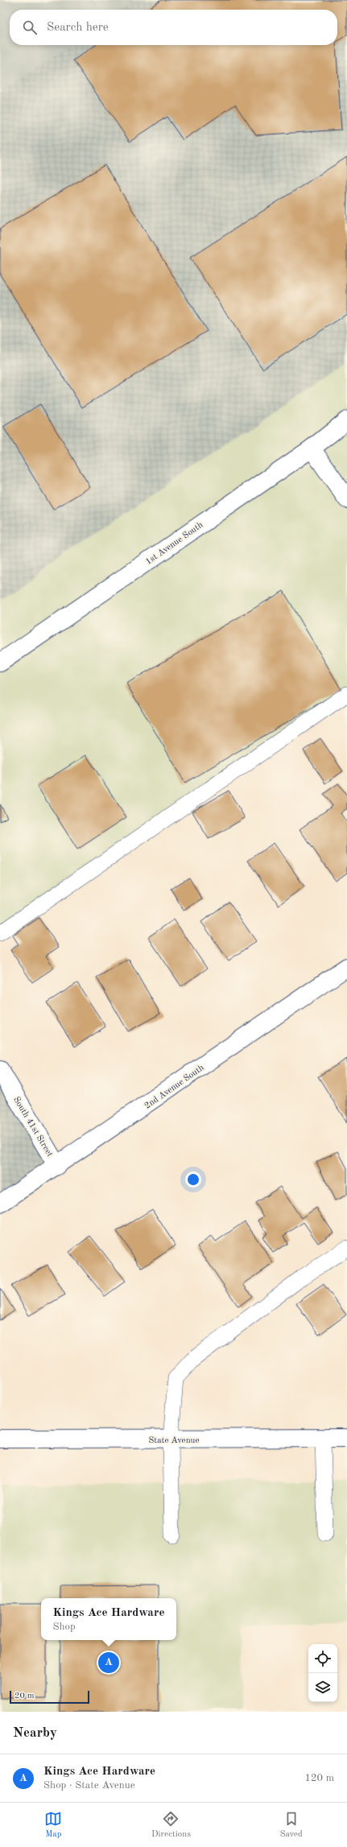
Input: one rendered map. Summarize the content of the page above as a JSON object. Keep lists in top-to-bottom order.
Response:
{
  "streets": {
    "street": [
      "1st Avenue South",
      "2nd Avenue South",
      "South 41st Street",
      "State Avenue"
    ]
  },
  "crossings": [
    ["2nd Avenue South", "South 41st Street"]
  ],
  "scale_bar": "20 m",
  "page": {
    "search": "Search here",
    "popup": ["Kings Ace Hardware", "Shop"],
    "pins": "A",
    "scale": "20 m",
    "heading": "Nearby",
    "list": [
      {
        "mark": "A",
        "name": "Kings Ace Hardware",
        "note": "Shop · State Avenue",
        "value": "120 m"
      }
    ],
    "nav": ["Map", "Directions", "Saved"]
  }
}
